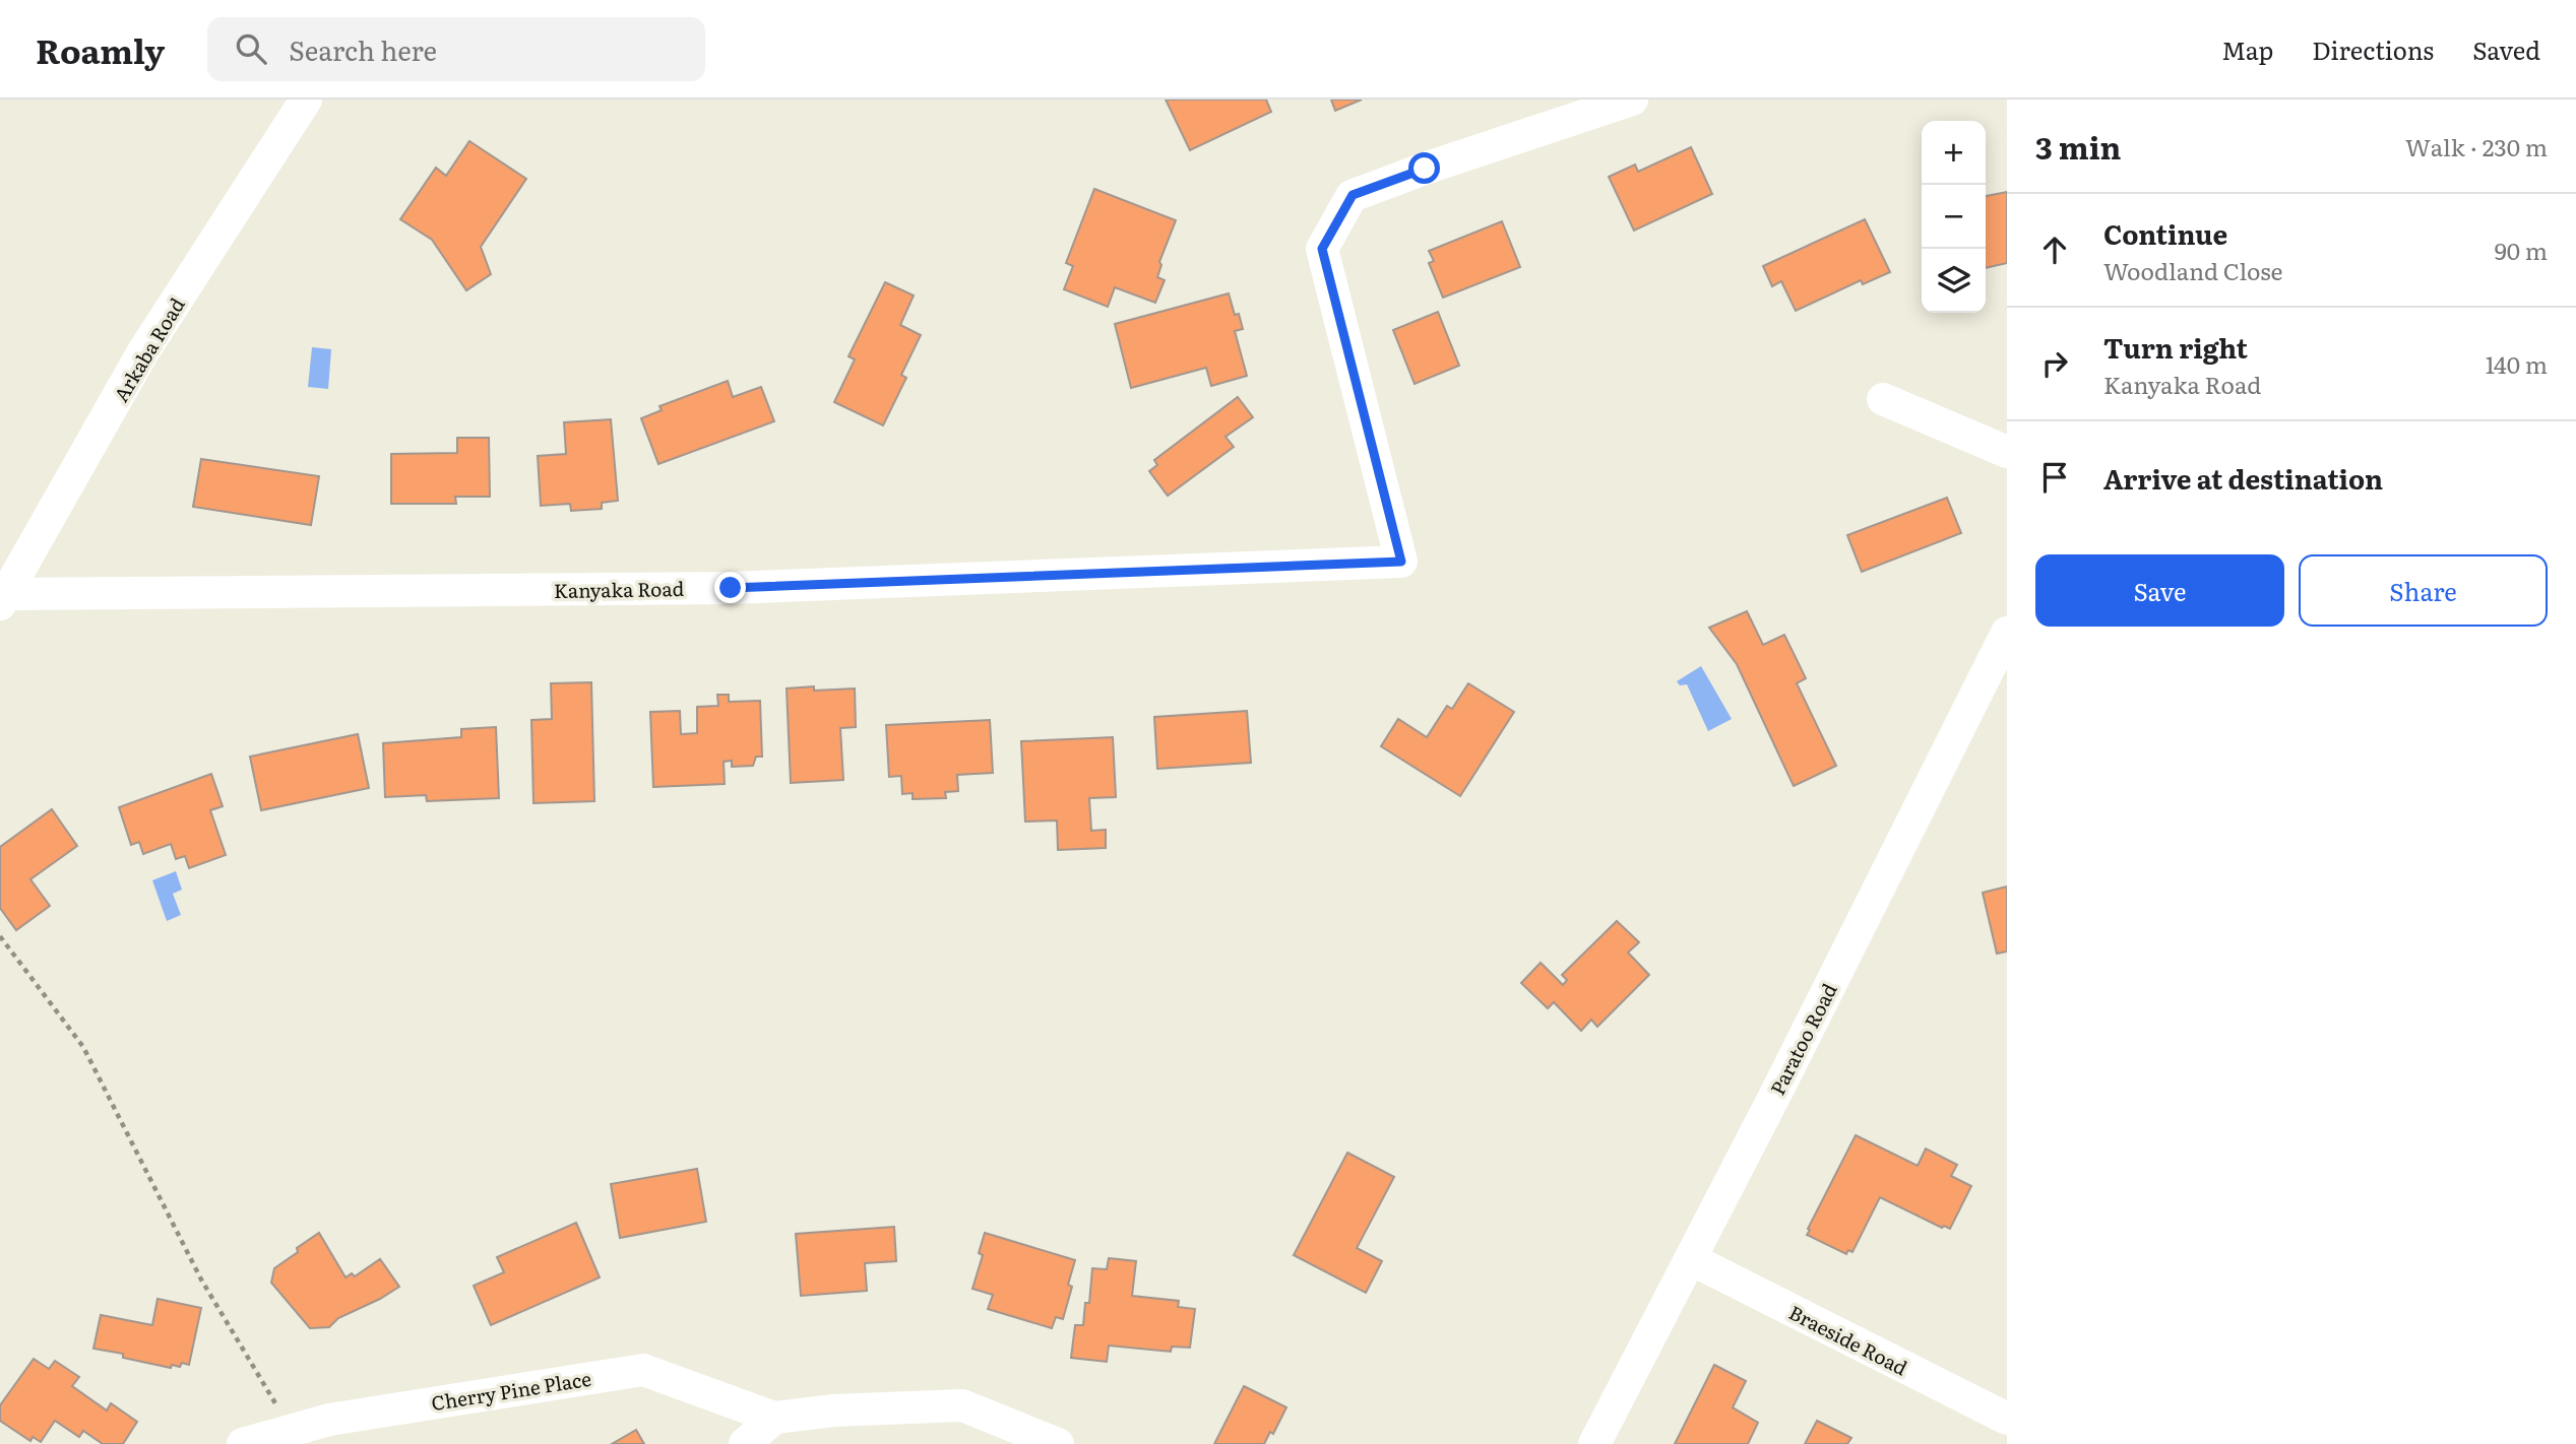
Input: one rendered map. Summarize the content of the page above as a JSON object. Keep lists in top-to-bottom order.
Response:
{
  "streets": {
    "street": [
      "Arkaba Road",
      "Kanyaka Road",
      "Paratoo Road",
      "Braeside Road",
      "Cherry Pine Place"
    ]
  },
  "crossings": [
    ["Arkaba Road", "Kanyaka Road"],
    ["Paratoo Road", "Braeside Road"]
  ],
  "page": {
    "header": "Roamly",
    "search": "Search here",
    "nav": ["Map", "Directions", "Saved"],
    "heading": ["3 min", "Walk · 230 m"],
    "map_buttons": ["+", "−"],
    "list": [
      ["Continue", "Woodland Close", "90 m"],
      ["Turn right", "Kanyaka Road", "140 m"],
      "Arrive at destination"
    ],
    "buttons": ["Save", "Share"]
  }
}
